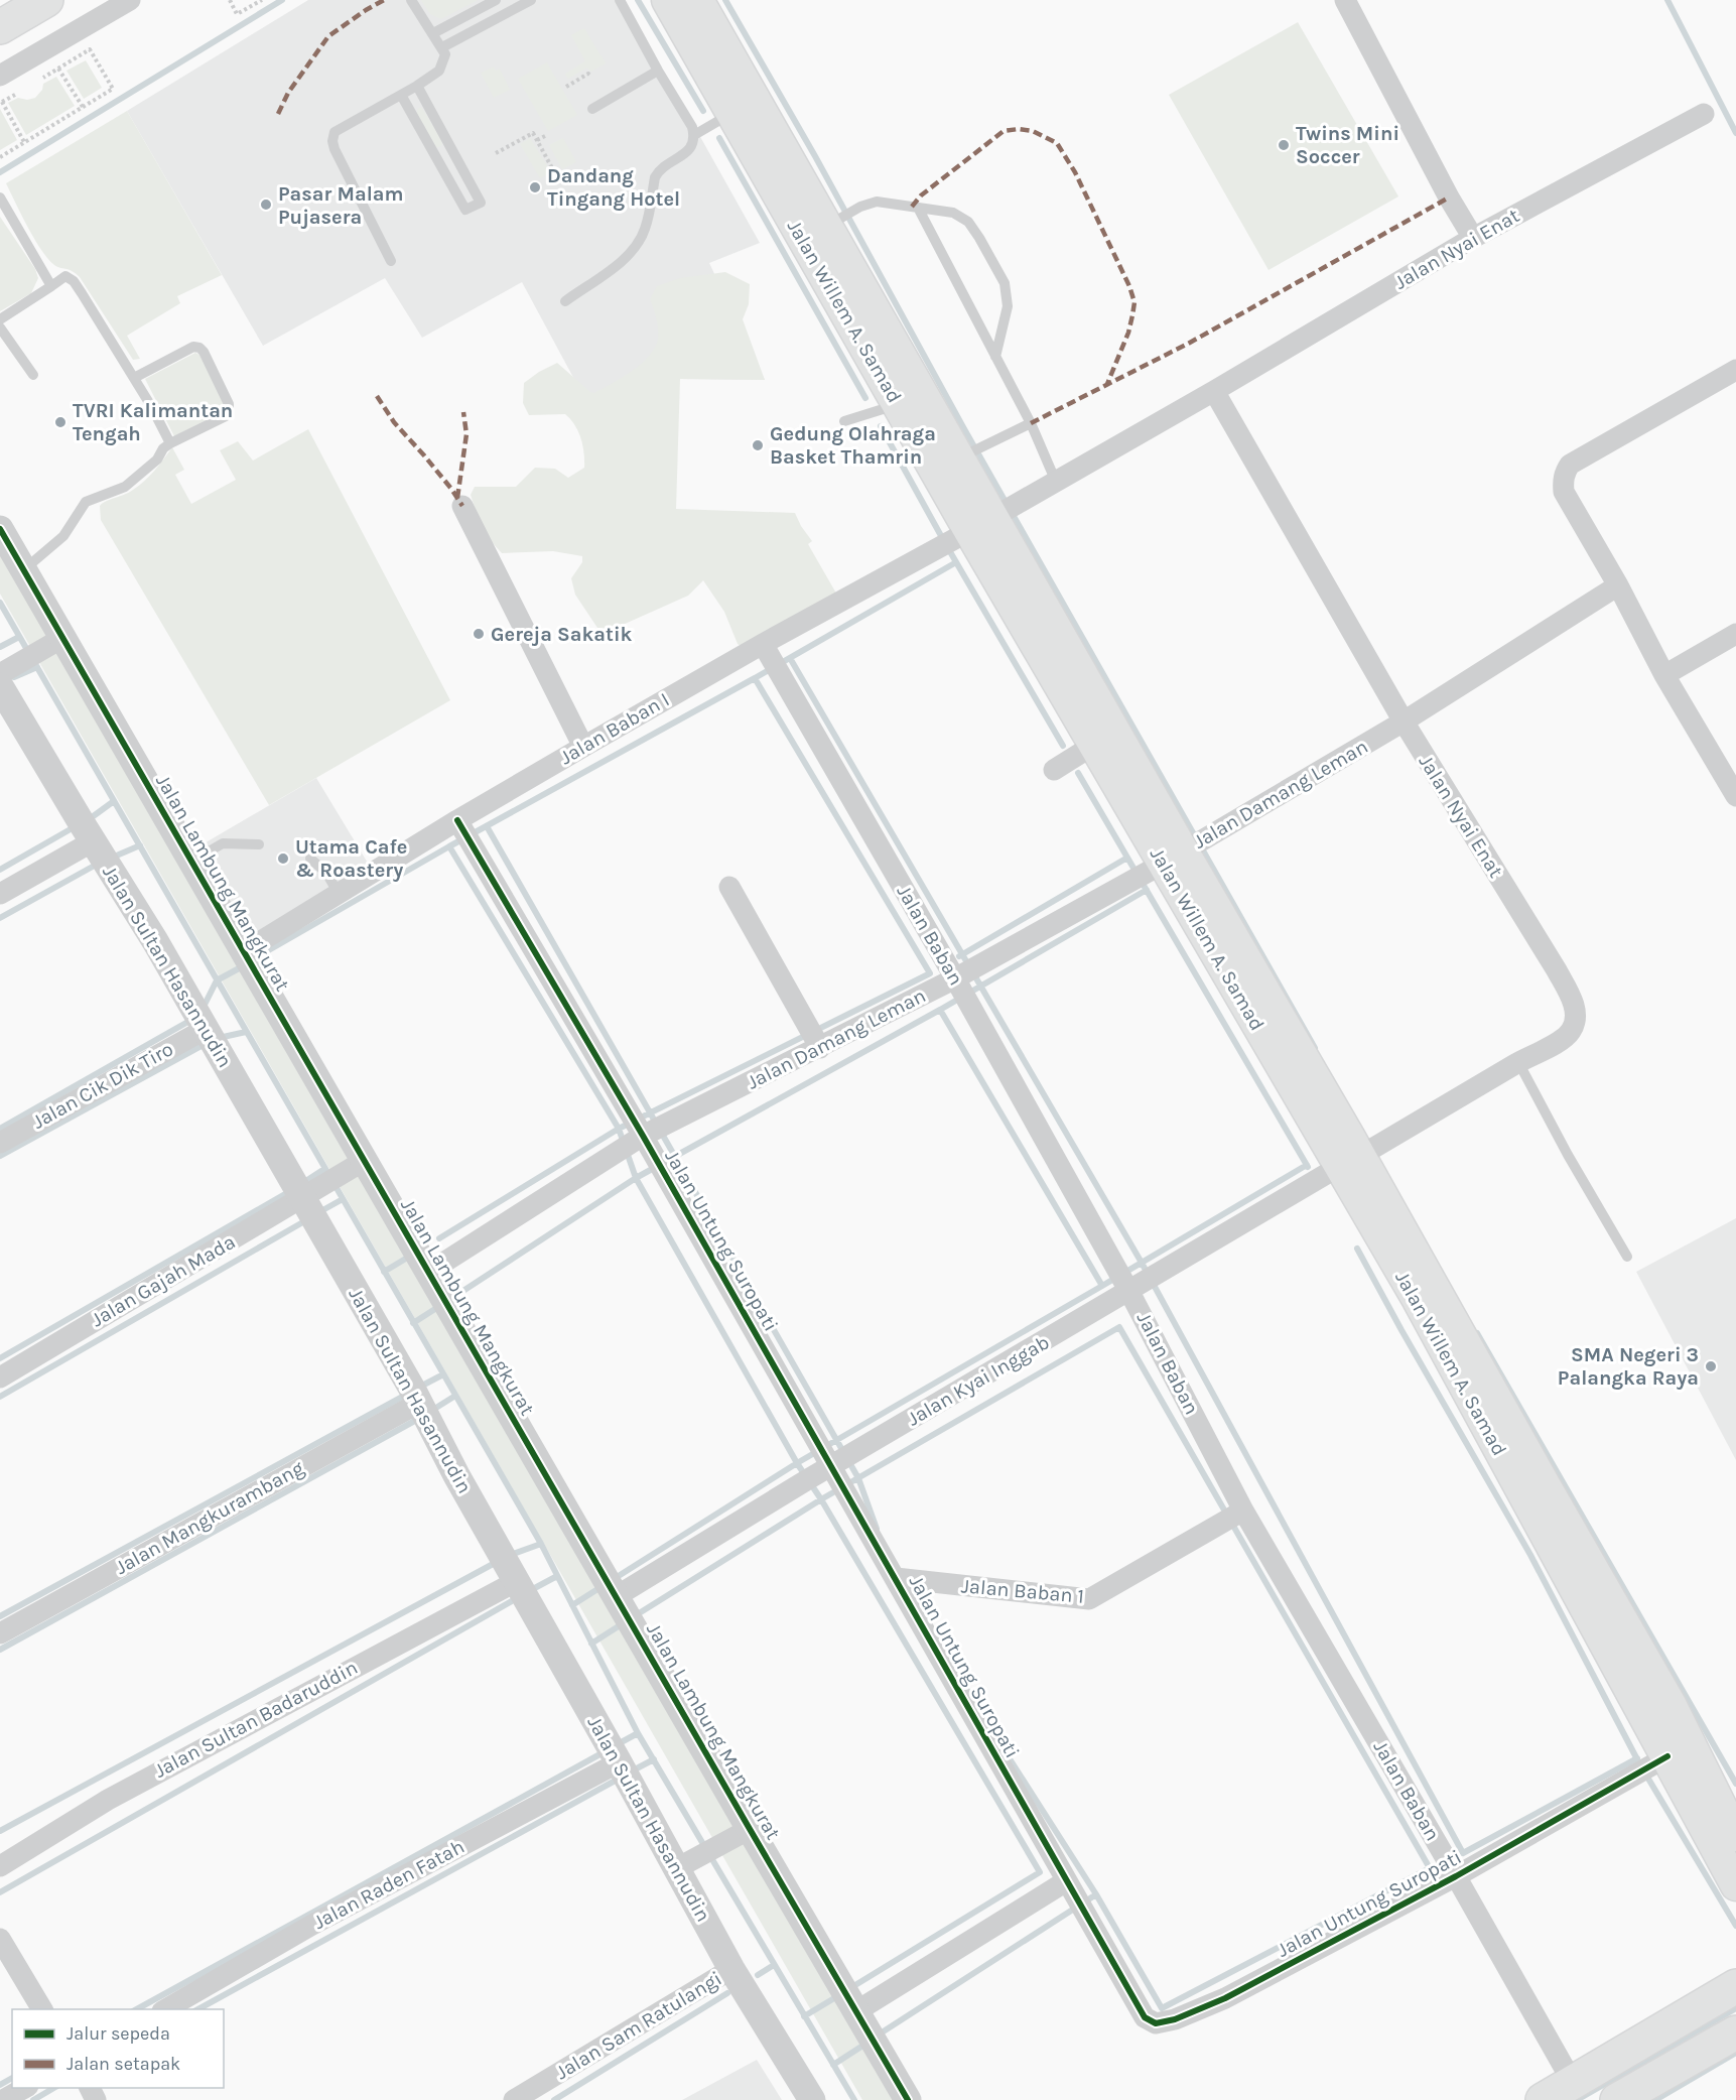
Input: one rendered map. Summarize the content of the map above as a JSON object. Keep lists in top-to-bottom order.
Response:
{
  "streets": {
    "main road": ["Jalan Willem A. Samad"],
    "street": [
      "Jalan Nyai Enat",
      "Jalan Baban I",
      "Jalan Damang Leman",
      "Jalan Lambung Mangkurat",
      "Jalan Baban",
      "Jalan Sultan Hasannudin",
      "Jalan Cik Dik Tiro",
      "Jalan Untung Suropati",
      "Jalan Gajah Mada",
      "Jalan Kyai Inggab",
      "Jalan Mangkurambang",
      "Jalan Baban 1",
      "Jalan Sultan Badaruddin",
      "Jalan Raden Fatah",
      "Jalan Sam Ratulangi"
    ]
  },
  "crossings": [
    ["Jalan Nyai Enat", "Jalan Willem A. Samad"],
    ["Jalan Nyai Enat", "Jalan Baban I"],
    ["Jalan Nyai Enat", "Jalan Damang Leman"],
    ["Jalan Nyai Enat", "Jalan Kyai Inggab"],
    ["Jalan Willem A. Samad", "Jalan Baban I"],
    ["Jalan Willem A. Samad", "Jalan Damang Leman"],
    ["Jalan Willem A. Samad", "Jalan Untung Suropati"],
    ["Jalan Willem A. Samad", "Jalan Kyai Inggab"],
    ["Jalan Baban I", "Jalan Lambung Mangkurat"],
    ["Jalan Baban I", "Jalan Baban"],
    ["Jalan Baban I", "Jalan Untung Suropati"],
    ["Jalan Damang Leman", "Jalan Lambung Mangkurat"],
    ["Jalan Damang Leman", "Jalan Baban"],
    ["Jalan Damang Leman", "Jalan Untung Suropati"],
    ["Jalan Lambung Mangkurat", "Jalan Gajah Mada"],
    ["Jalan Lambung Mangkurat", "Jalan Kyai Inggab"],
    ["Jalan Baban", "Jalan Untung Suropati"],
    ["Jalan Baban", "Jalan Kyai Inggab"],
    ["Jalan Baban", "Jalan Baban 1"],
    ["Jalan Sultan Hasannudin", "Jalan Cik Dik Tiro"],
    ["Jalan Sultan Hasannudin", "Jalan Gajah Mada"],
    ["Jalan Sultan Hasannudin", "Jalan Mangkurambang"],
    ["Jalan Sultan Hasannudin", "Jalan Sultan Badaruddin"],
    ["Jalan Sultan Hasannudin", "Jalan Raden Fatah"],
    ["Jalan Sultan Hasannudin", "Jalan Sam Ratulangi"],
    ["Jalan Untung Suropati", "Jalan Kyai Inggab"],
    ["Jalan Untung Suropati", "Jalan Baban 1"]
  ],
  "places": [
    "Twins Mini Soccer",
    "Dandang Tingang Hotel",
    "Pasar Malam Pujasera",
    "TVRI Kalimantan Tengah",
    "Gedung Olahraga Basket Thamrin",
    "Gereja Sakatik",
    "Utama Cafe & Roastery",
    "SMA Negeri 3 Palangka Raya"
  ],
  "legend": ["Jalur sepeda", "Jalan setapak"]
}
